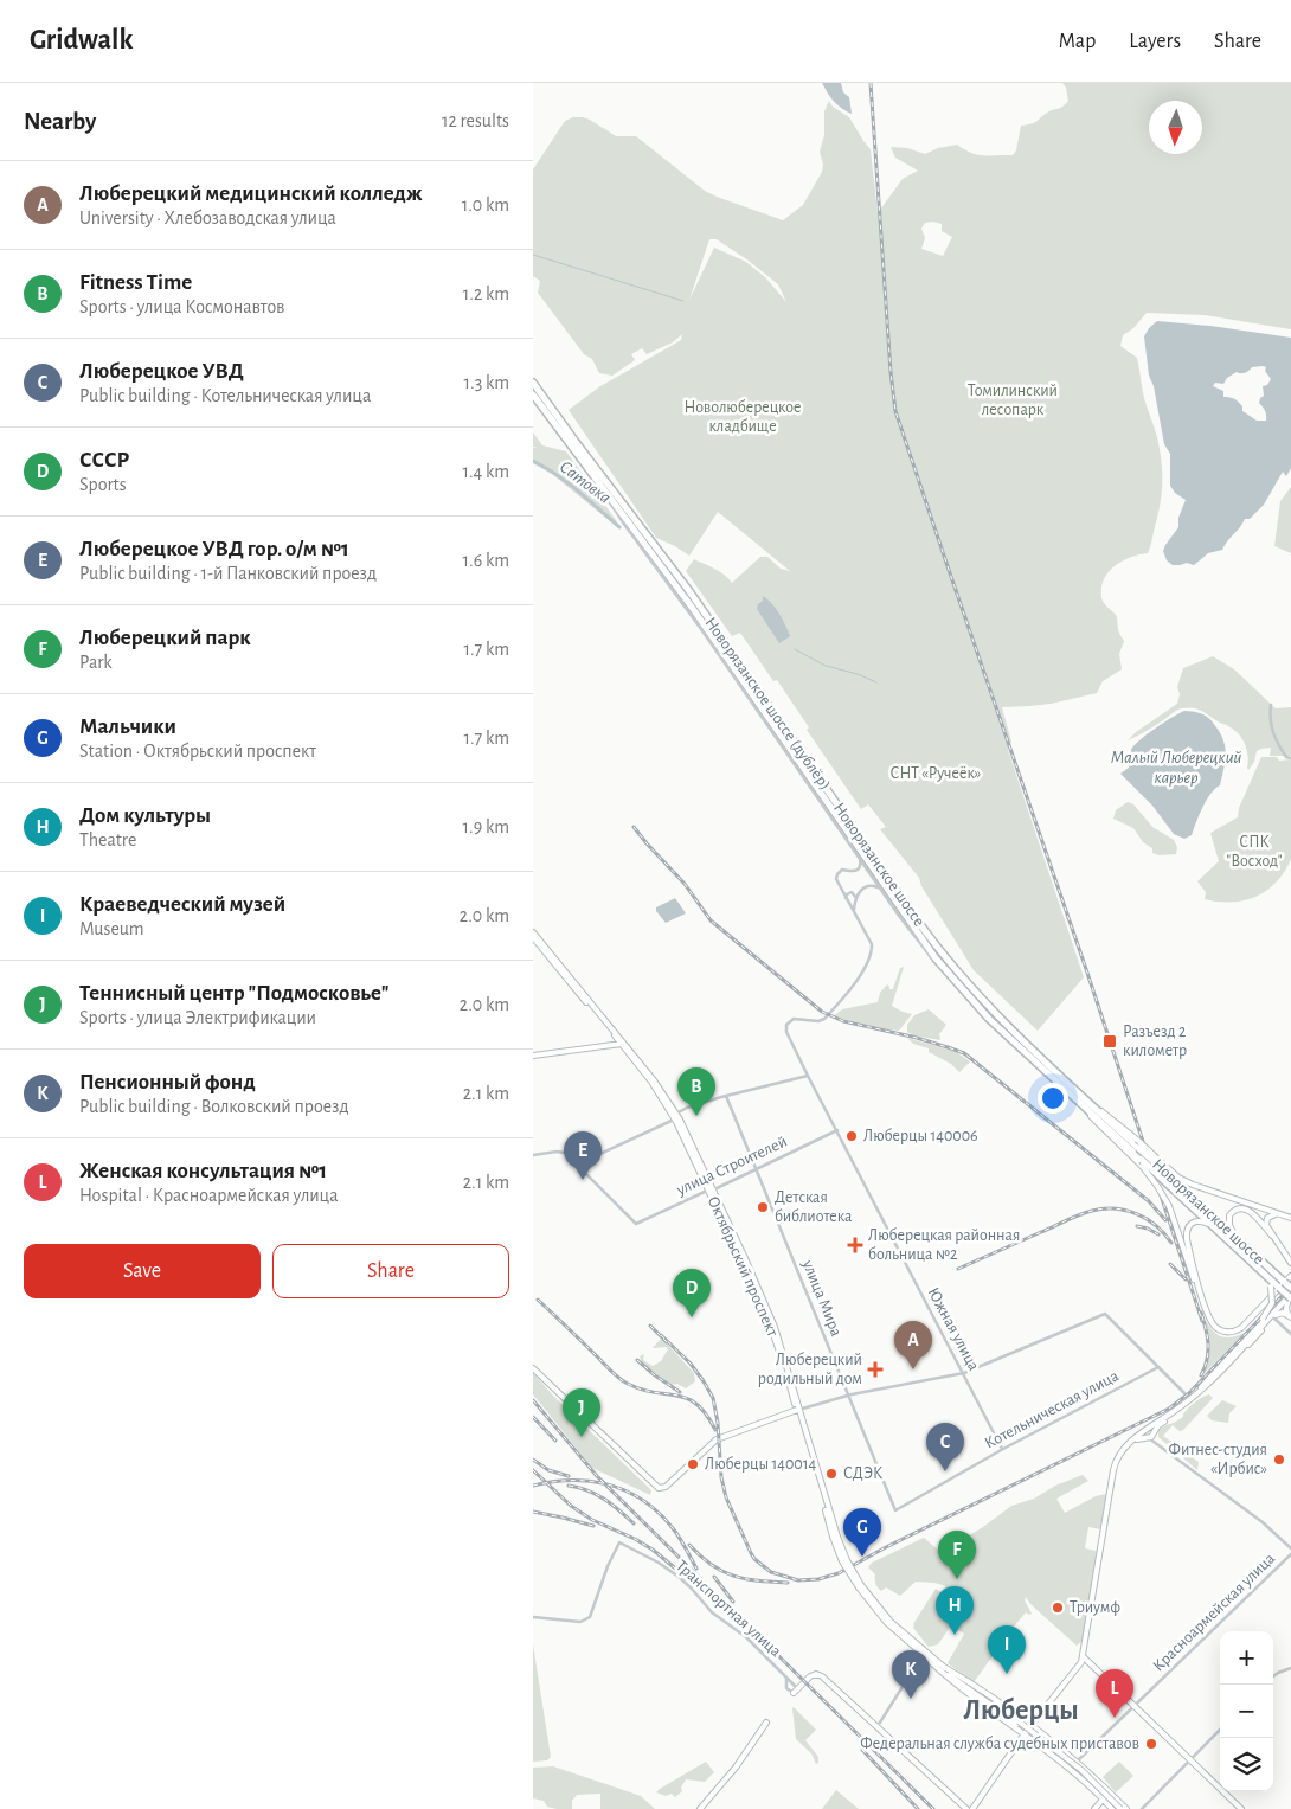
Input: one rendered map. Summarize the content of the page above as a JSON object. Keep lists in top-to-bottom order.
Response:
{
  "streets": {
    "highway": ["Новорязанское шоссе"],
    "main road": ["Октябрьский проспект"],
    "street": [
      "Новорязанское шоссе (дублёр)",
      "улица Строителей",
      "улица Мира",
      "Южная улица",
      "Котельническая улица",
      "Транспортная улица",
      "Красноармейская улица"
    ]
  },
  "crossings": [
    ["Новорязанское шоссе (дублёр)", "Новорязанское шоссе"],
    ["улица Строителей", "Октябрьский проспект"],
    ["улица Строителей", "улица Мира"],
    ["улица Строителей", "Южная улица"],
    ["улица Мира", "Котельническая улица"],
    ["Южная улица", "Котельническая улица"]
  ],
  "districts": ["Люберцы"],
  "water": ["Сатовка", "Малый Люберецкий карьер"],
  "parks": [
    "Томилинский лесопарк",
    "Новолюберецкое кладбище",
    "СНТ «Ручеёк»",
    "СПК \"Восход\""
  ],
  "places": {
    "transit": ["Разъезд 2 километр"],
    "other": [
      "Люберцы 140006",
      "Детская библиотека",
      "Фитнес-студия «Ирбис»",
      "Люберцы 140014",
      "СДЭК",
      "Триумф",
      "Федеральная служба судебных приставов"
    ],
    "health": ["Люберецкая районная больница №2", "Люберецкий родильный дом"]
  },
  "north": "bottom",
  "page": {
    "header": "Gridwalk",
    "nav": ["Map", "Layers", "Share"],
    "heading": ["Nearby", "12 results"],
    "list": [
      {
        "mark": "A",
        "name": "Люберецкий медицинский колледж",
        "note": "University · Хлебозаводская улица",
        "value": "1.0 km"
      },
      {
        "mark": "B",
        "name": "Fitness Time",
        "note": "Sports · улица Космонавтов",
        "value": "1.2 km"
      },
      {
        "mark": "C",
        "name": "Люберецкое УВД",
        "note": "Public building · Котельническая улица",
        "value": "1.3 km"
      },
      {
        "mark": "D",
        "name": "СССР",
        "note": "Sports",
        "value": "1.4 km"
      },
      {
        "mark": "E",
        "name": "Люберецкое УВД гор. о/м №1",
        "note": "Public building · 1-й Панковский проезд",
        "value": "1.6 km"
      },
      {
        "mark": "F",
        "name": "Люберецкий парк",
        "note": "Park",
        "value": "1.7 km"
      },
      {
        "mark": "G",
        "name": "Мальчики",
        "note": "Station · Октябрьский проспект",
        "value": "1.7 km"
      },
      {
        "mark": "H",
        "name": "Дом культуры",
        "note": "Theatre",
        "value": "1.9 km"
      },
      {
        "mark": "I",
        "name": "Краеведческий музей",
        "note": "Museum",
        "value": "2.0 km"
      },
      {
        "mark": "J",
        "name": "Теннисный центр \"Подмосковье\"",
        "note": "Sports · улица Электрификации",
        "value": "2.0 km"
      },
      {
        "mark": "K",
        "name": "Пенсионный фонд",
        "note": "Public building · Волковский проезд",
        "value": "2.1 km"
      },
      {
        "mark": "L",
        "name": "Женская консультация №1",
        "note": "Hospital · Красноармейская улица",
        "value": "2.1 km"
      }
    ],
    "pins": [
      "B",
      "E",
      "D",
      "A",
      "J",
      "C",
      "G",
      "F",
      "H",
      "I",
      "K",
      "L"
    ],
    "buttons": ["Save", "Share"],
    "map_buttons": ["+", "−"]
  }
}
